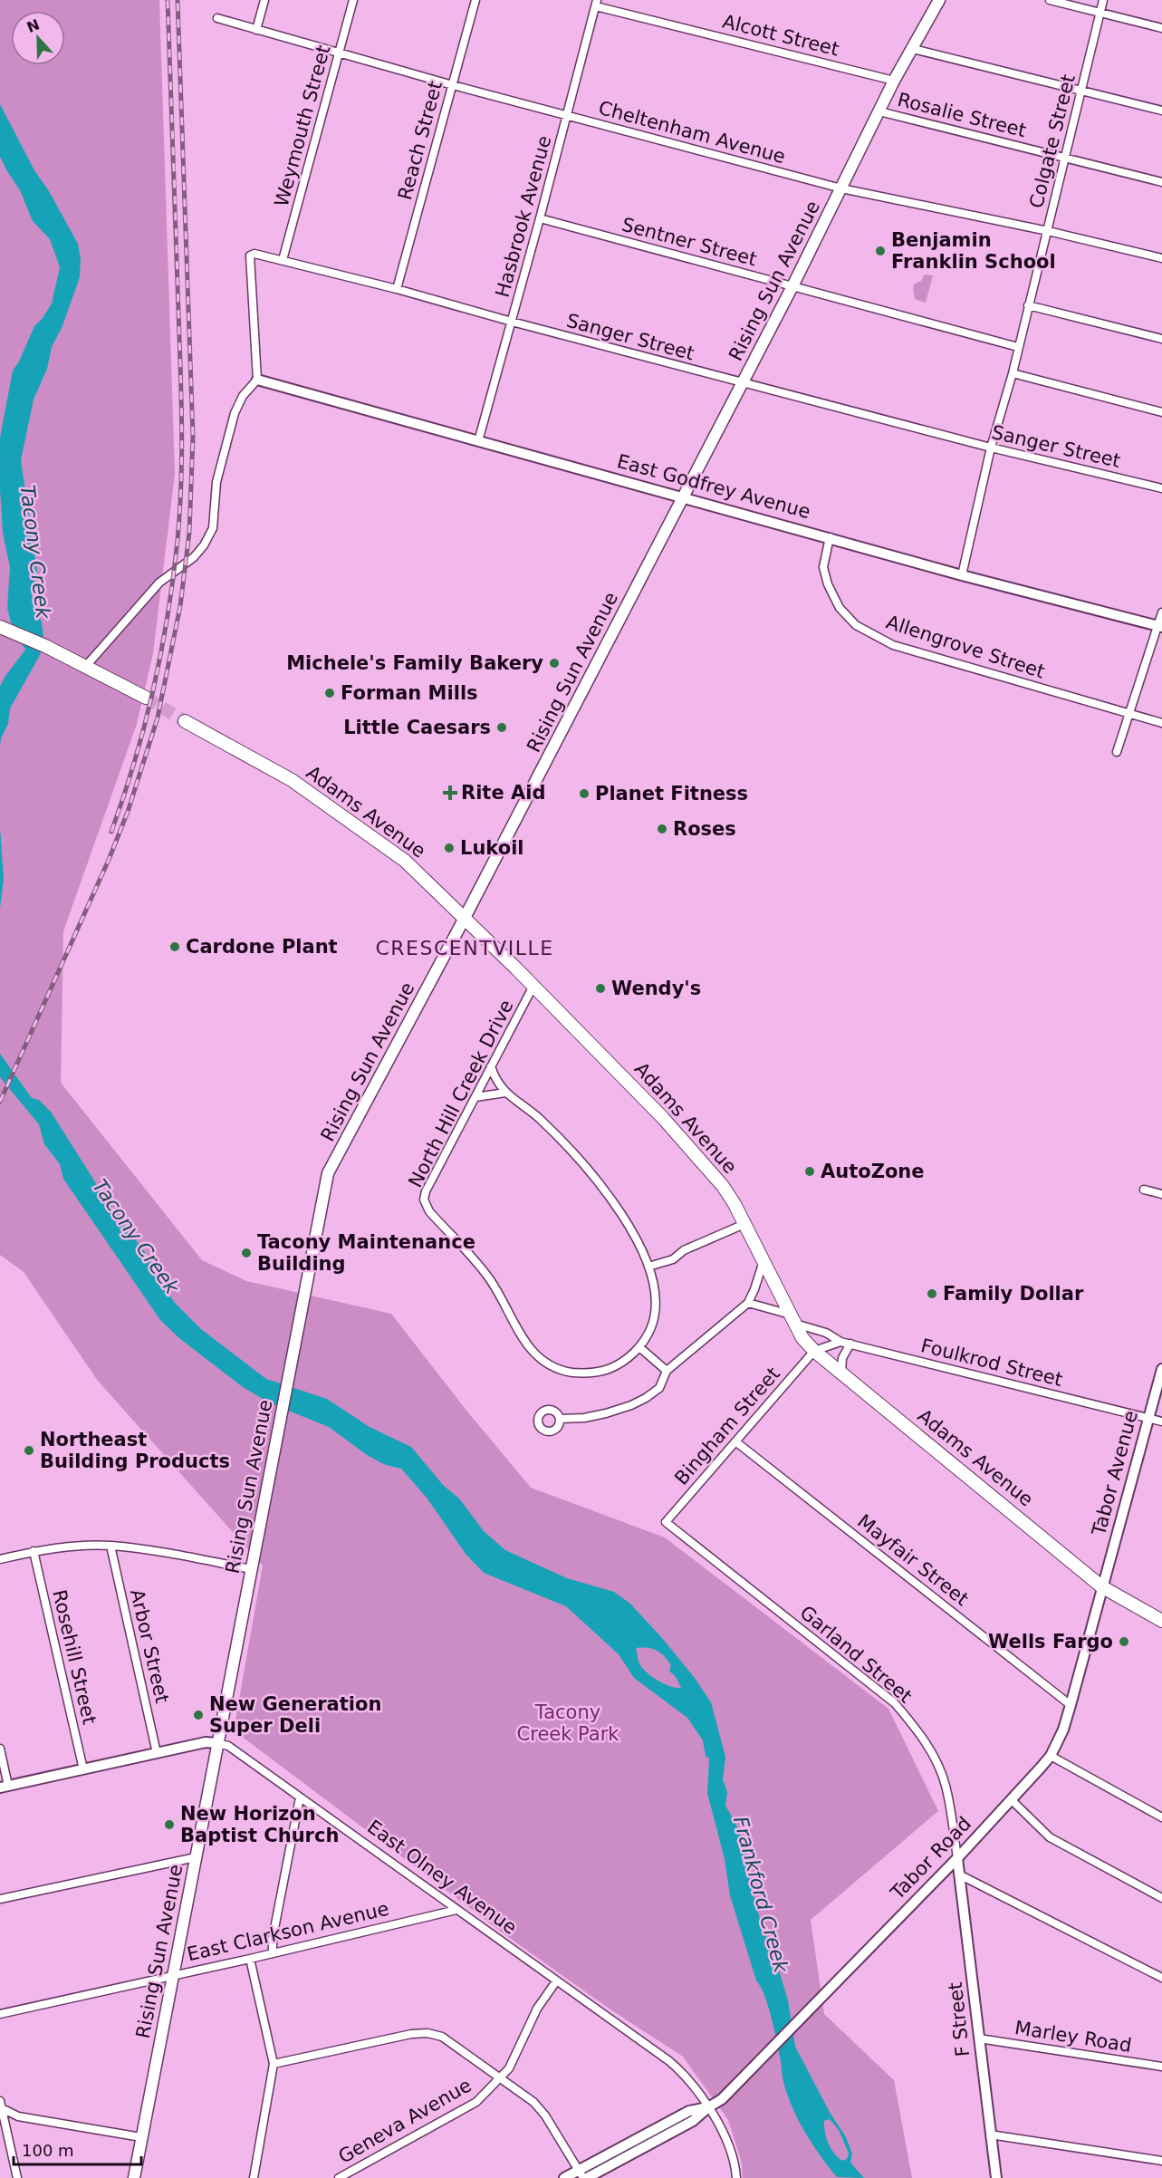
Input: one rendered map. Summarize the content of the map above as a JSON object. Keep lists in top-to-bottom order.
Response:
{
  "streets": {
    "highway": ["Adams Avenue"],
    "main road": ["Rising Sun Avenue"],
    "street": [
      "Alcott Street",
      "Rosalie Street",
      "Weymouth Street",
      "Cheltenham Avenue",
      "Reach Street",
      "Colgate Street",
      "Hasbrook Avenue",
      "Sentner Street",
      "Sanger Street",
      "East Godfrey Avenue",
      "Allengrove Street",
      "North Hill Creek Drive",
      "Foulkrod Street",
      "Bingham Street",
      "Tabor Avenue",
      "Mayfair Street",
      "Arbor Street",
      "Garland Street",
      "Rosehill Street",
      "Tabor Road",
      "East Olney Avenue",
      "East Clarkson Avenue",
      "F Street",
      "Marley Road",
      "Geneva Avenue"
    ]
  },
  "crossings": [
    ["Alcott Street", "Hasbrook Avenue"],
    ["Alcott Street", "Rising Sun Avenue"],
    ["Rosalie Street", "Colgate Street"],
    ["Rosalie Street", "Rising Sun Avenue"],
    ["Weymouth Street", "Cheltenham Avenue"],
    ["Weymouth Street", "Sanger Street"],
    ["Cheltenham Avenue", "Reach Street"],
    ["Cheltenham Avenue", "Colgate Street"],
    ["Cheltenham Avenue", "Hasbrook Avenue"],
    ["Cheltenham Avenue", "Rising Sun Avenue"],
    ["Reach Street", "Sanger Street"],
    ["Colgate Street", "Sentner Street"],
    ["Colgate Street", "Sanger Street"],
    ["Colgate Street", "East Godfrey Avenue"],
    ["Hasbrook Avenue", "Sentner Street"],
    ["Hasbrook Avenue", "Sanger Street"],
    ["Hasbrook Avenue", "East Godfrey Avenue"],
    ["Sentner Street", "Rising Sun Avenue"],
    ["Rising Sun Avenue", "Sanger Street"],
    ["Rising Sun Avenue", "East Godfrey Avenue"],
    ["Rising Sun Avenue", "Adams Avenue"],
    ["Rising Sun Avenue", "East Olney Avenue"],
    ["Rising Sun Avenue", "East Clarkson Avenue"],
    ["Sanger Street", "East Godfrey Avenue"],
    ["East Godfrey Avenue", "Allengrove Street"],
    ["Adams Avenue", "North Hill Creek Drive"],
    ["Adams Avenue", "Foulkrod Street"],
    ["Adams Avenue", "Bingham Street"],
    ["Adams Avenue", "Tabor Avenue"],
    ["Adams Avenue", "Tabor Road"],
    ["Foulkrod Street", "Bingham Street"],
    ["Foulkrod Street", "Tabor Avenue"],
    ["Bingham Street", "Mayfair Street"],
    ["Bingham Street", "Garland Street"],
    ["Tabor Avenue", "Tabor Road"],
    ["Mayfair Street", "Tabor Road"],
    ["Garland Street", "Tabor Road"],
    ["Garland Street", "F Street"],
    ["Tabor Road", "East Olney Avenue"],
    ["Tabor Road", "F Street"],
    ["East Olney Avenue", "East Clarkson Avenue"],
    ["East Olney Avenue", "Geneva Avenue"],
    ["F Street", "Marley Road"]
  ],
  "districts": ["CRESCENTVILLE"],
  "water": ["Tacony Creek", "Frankford Creek"],
  "parks": ["Tacony Creek Park"],
  "places": {
    "other": [
      "Benjamin Franklin School",
      "Michele's Family Bakery",
      "Forman Mills",
      "Little Caesars",
      "Planet Fitness",
      "Roses",
      "Lukoil",
      "Cardone Plant",
      "Wendy's",
      "AutoZone",
      "Tacony Maintenance Building",
      "Family Dollar",
      "Northeast Building Products",
      "Wells Fargo",
      "New Generation Super Deli",
      "New Horizon Baptist Church"
    ],
    "health": ["Rite Aid"]
  },
  "scale_bar": "100 m",
  "north": "top"
}
